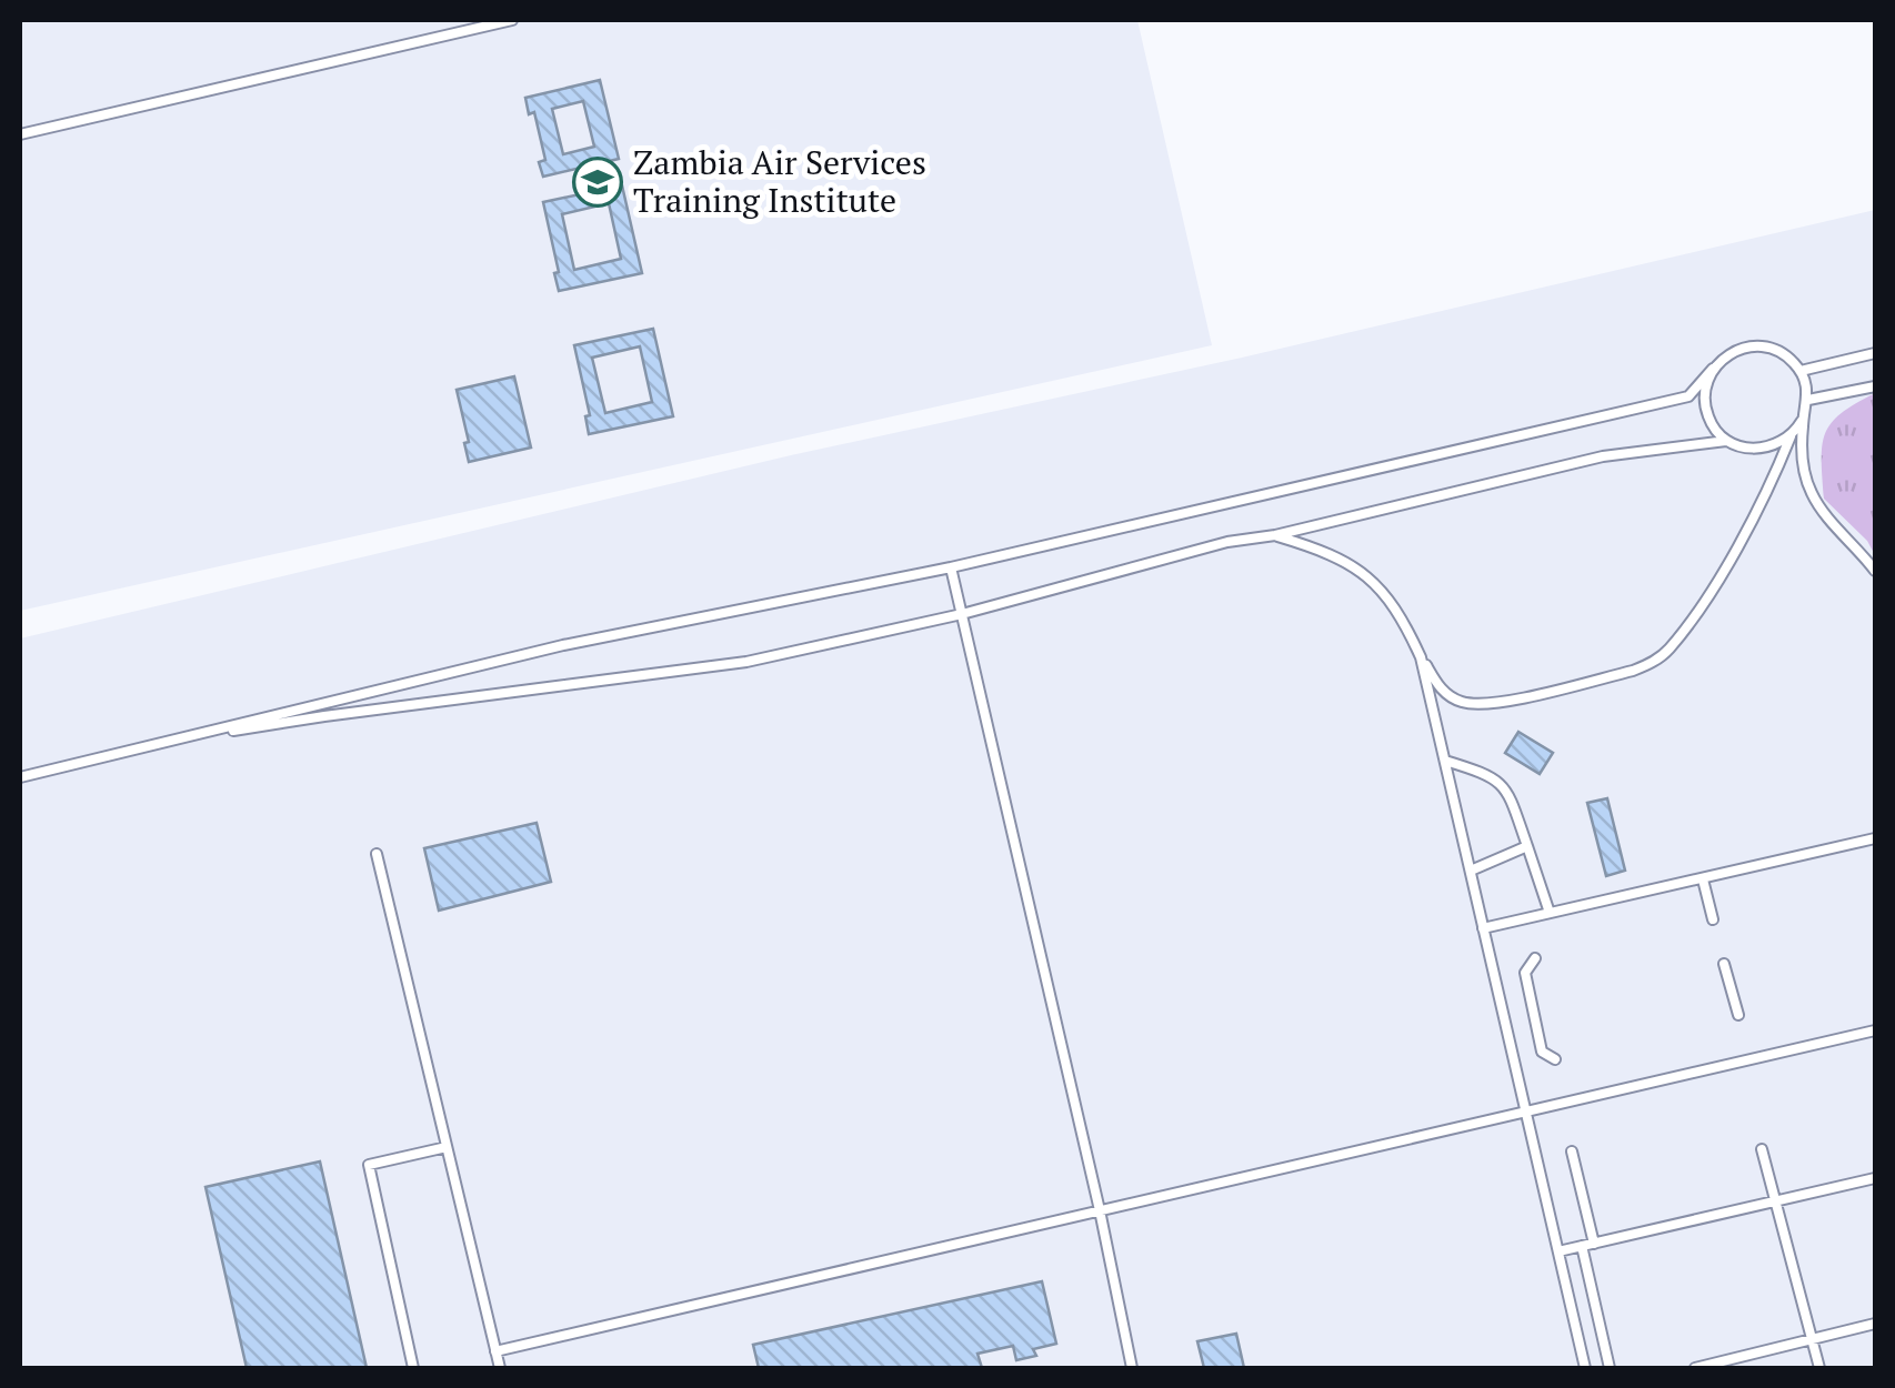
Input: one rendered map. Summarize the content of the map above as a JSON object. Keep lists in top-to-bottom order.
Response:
{
  "places": {
    "school or university": ["Zambia Air Services Training Institute"]
  }
}
